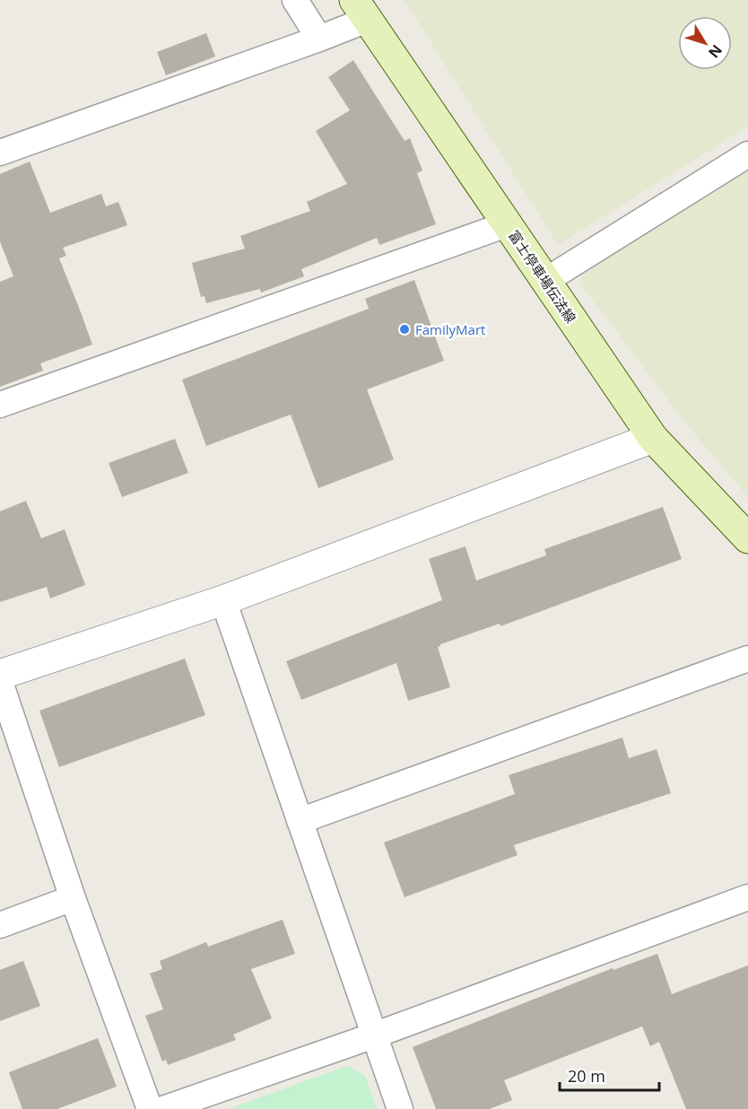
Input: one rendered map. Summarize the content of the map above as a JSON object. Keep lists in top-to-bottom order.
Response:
{
  "streets": {
    "main road": ["富士停車場伝法線"]
  },
  "places": ["FamilyMart"],
  "scale_bar": "20 m",
  "north": "bottom right"
}
